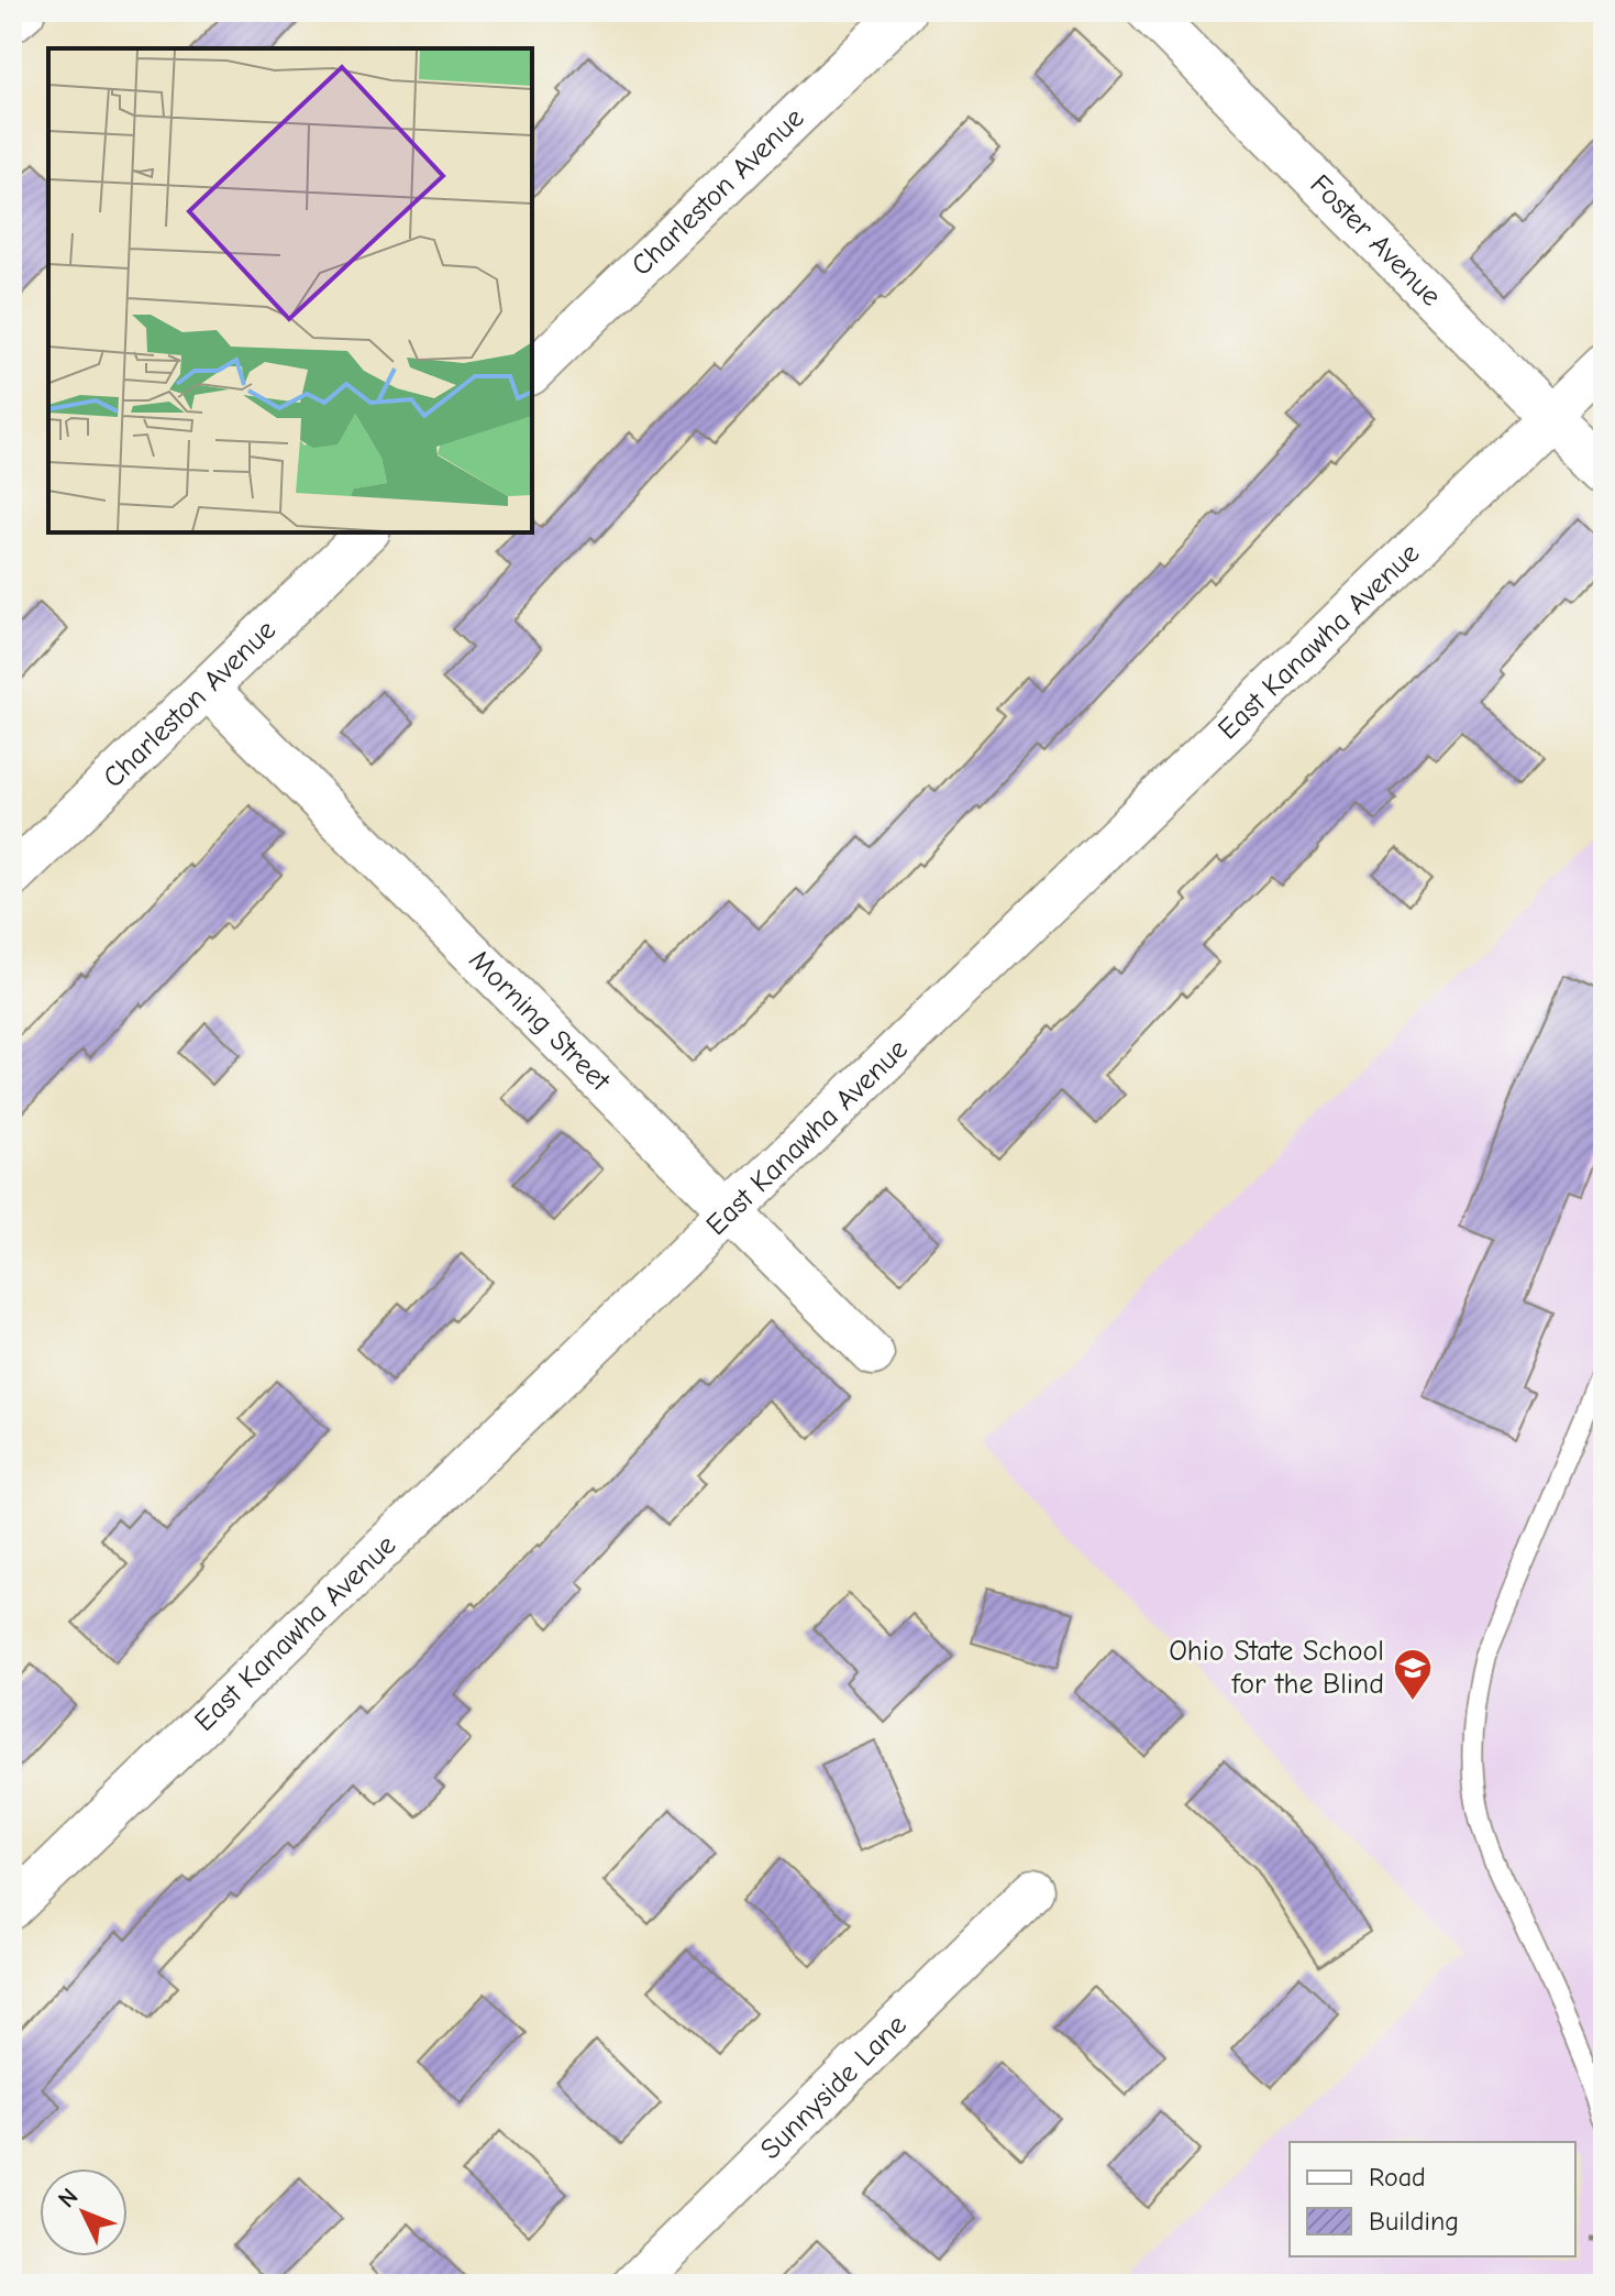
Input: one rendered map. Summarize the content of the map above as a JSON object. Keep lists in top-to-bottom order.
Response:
{
  "streets": {
    "street": [
      "Charleston Avenue",
      "Foster Avenue",
      "East Kanawha Avenue",
      "Morning Street",
      "Sunnyside Lane"
    ]
  },
  "crossings": [
    ["Charleston Avenue", "Morning Street"],
    ["Foster Avenue", "East Kanawha Avenue"],
    ["East Kanawha Avenue", "Morning Street"]
  ],
  "places": {
    "school or university": ["Ohio State School for the Blind"]
  },
  "legend": ["Road", "Building"],
  "north": "top left"
}
